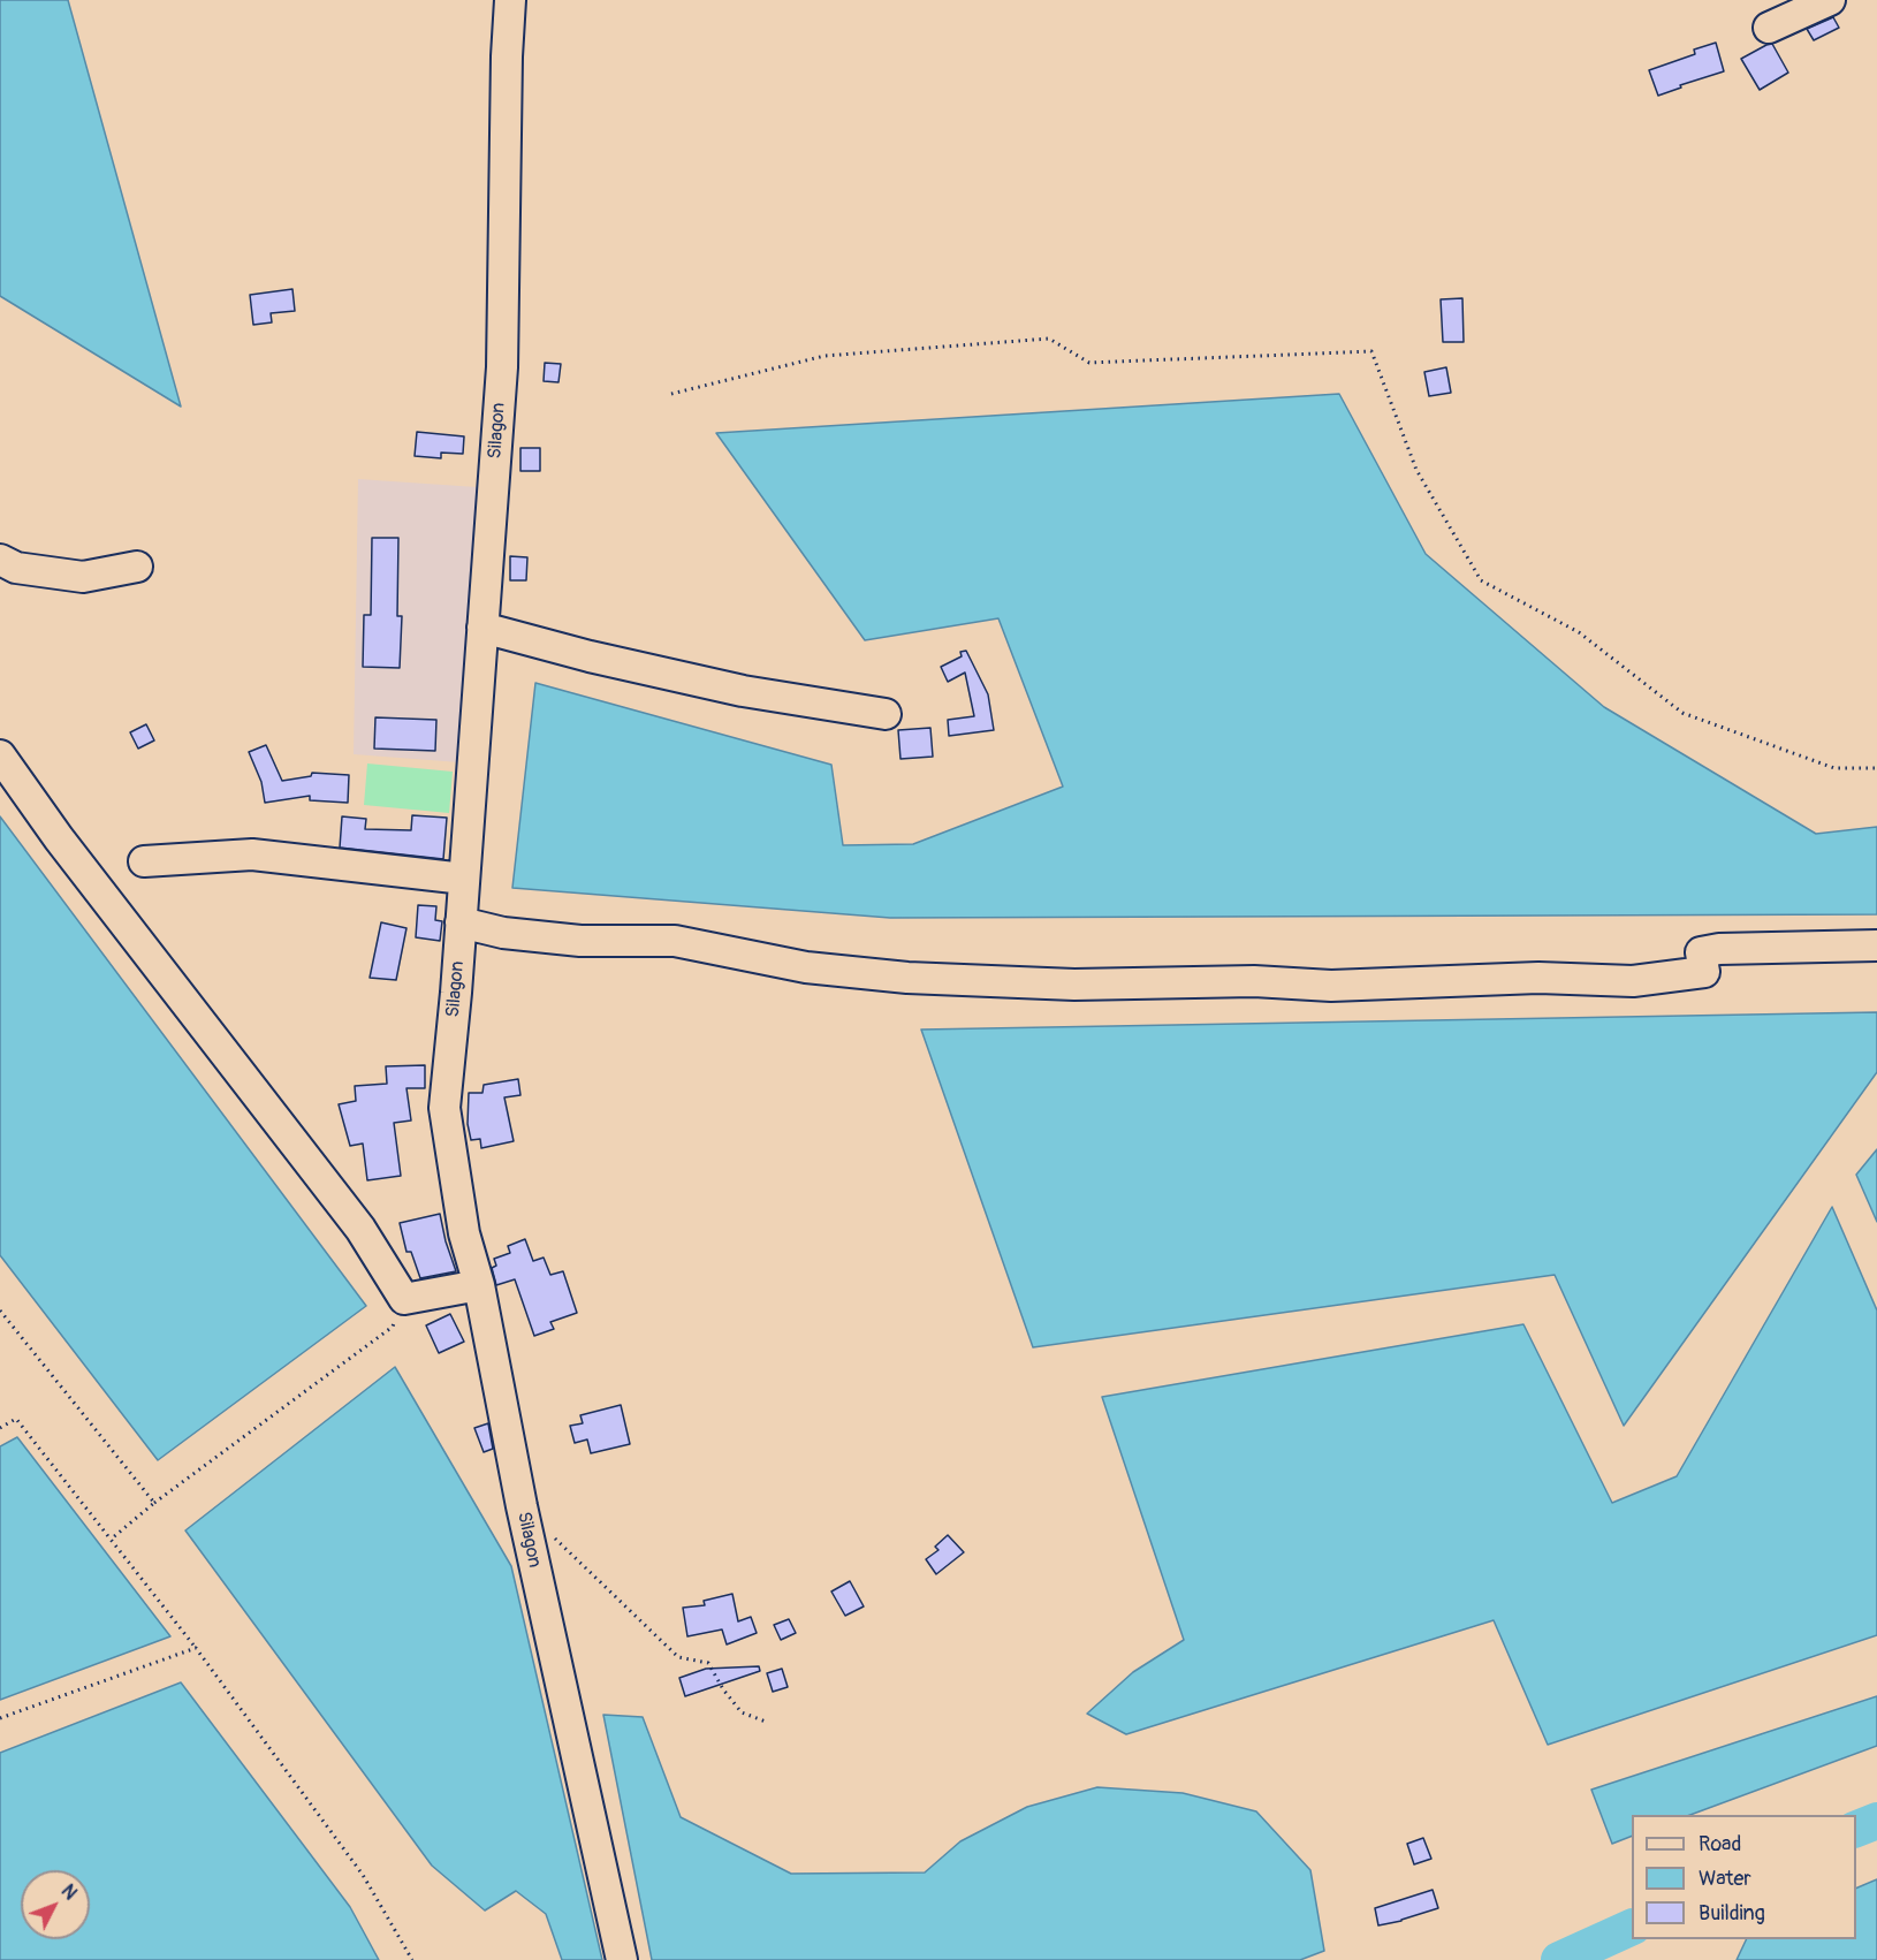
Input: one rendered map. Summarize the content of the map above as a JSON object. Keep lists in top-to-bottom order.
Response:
{
  "streets": {
    "street": ["Silagon"]
  },
  "legend": ["Road", "Water", "Building"],
  "north": "top right"
}
